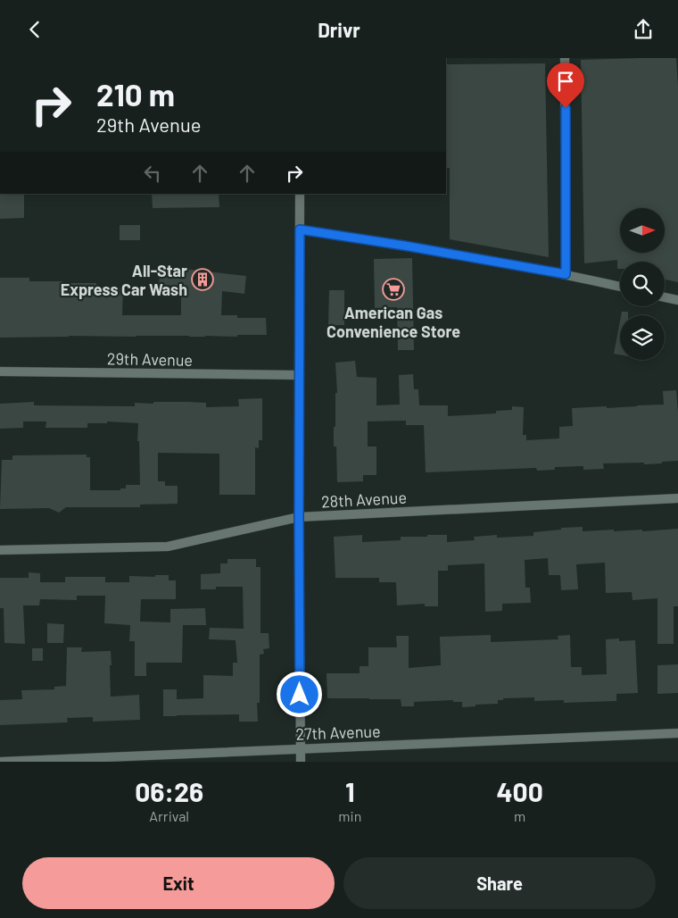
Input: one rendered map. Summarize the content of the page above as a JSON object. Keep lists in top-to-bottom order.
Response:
{
  "streets": {
    "street": ["29th Avenue", "28th Avenue", "27th Avenue"]
  },
  "places": {
    "building": ["All-Star Express Car Wash"],
    "supermarket": ["American Gas Convenience Store"]
  },
  "north": "right",
  "page": {
    "header": "Drivr",
    "turn": ["210 m", "29th Avenue"],
    "eta": [
      "06:26",
      "Arrival",
      "1",
      "min",
      "400",
      "m"
    ],
    "buttons": ["Exit", "Share"]
  }
}
